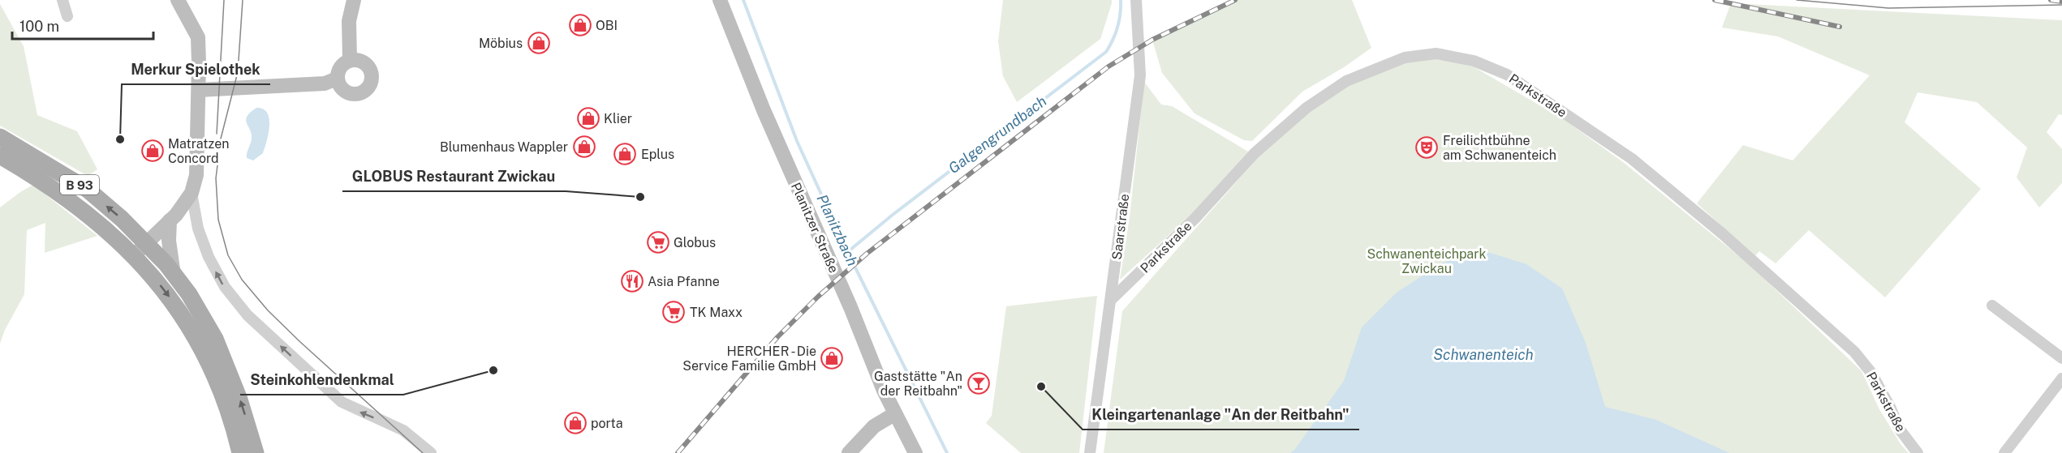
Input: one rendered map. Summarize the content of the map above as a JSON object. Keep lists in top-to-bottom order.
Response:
{
  "streets": {
    "main road": ["B 93", "Planitzer Straße"],
    "street": ["Parkstraße", "Saarstraße"]
  },
  "crossings": [
    ["Parkstraße", "Saarstraße"]
  ],
  "water": ["Galgengrundbach", "Planitzbach", "Schwanenteich"],
  "parks": ["Schwanenteichpark Zwickau"],
  "places": {
    "shop": [
      "OBI",
      "Möbius",
      "Klier",
      "Blumenhaus Wappler",
      "Matratzen Concord",
      "Eplus",
      "HERCHER - Die Service Familie GmbH",
      "porta"
    ],
    "other": [
      "Merkur Spielothek",
      "GLOBUS Restaurant Zwickau",
      "Steinkohlendenkmal",
      "Kleingartenanlage \"An der Reitbahn\""
    ],
    "theatre": ["Freilichtbühne am Schwanenteich"],
    "supermarket": ["Globus", "TK Maxx"],
    "restaurant": ["Asia Pfanne"],
    "bar": ["Gaststätte \"An der Reitbahn\""]
  },
  "scale_bar": "100 m"
}
